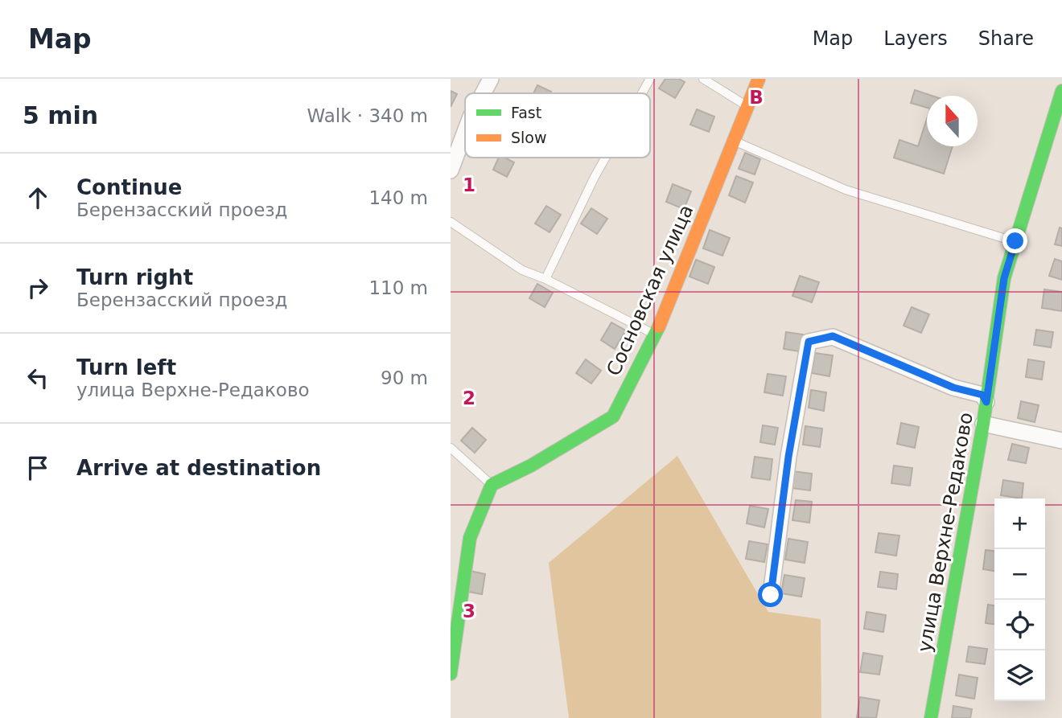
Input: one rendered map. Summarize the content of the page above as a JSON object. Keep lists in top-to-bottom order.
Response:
{
  "streets": {
    "street": ["Сосновская улица", "улица Верхне-Редаково"]
  },
  "legend": ["Fast", "Slow"],
  "north": "top",
  "page": {
    "header": "Map",
    "nav": ["Map", "Layers", "Share"],
    "heading": ["5 min", "Walk · 340 m"],
    "list": [
      ["Continue", "Берензасский проезд", "140 m"],
      ["Turn right", "Берензасский проезд", "110 m"],
      ["Turn left", "улица Верхне-Редаково", "90 m"],
      "Arrive at destination"
    ],
    "map_buttons": ["+", "−"]
  },
  "grid": {
    "columns": ["B"],
    "rows": ["1", "2", "3"]
  }
}
